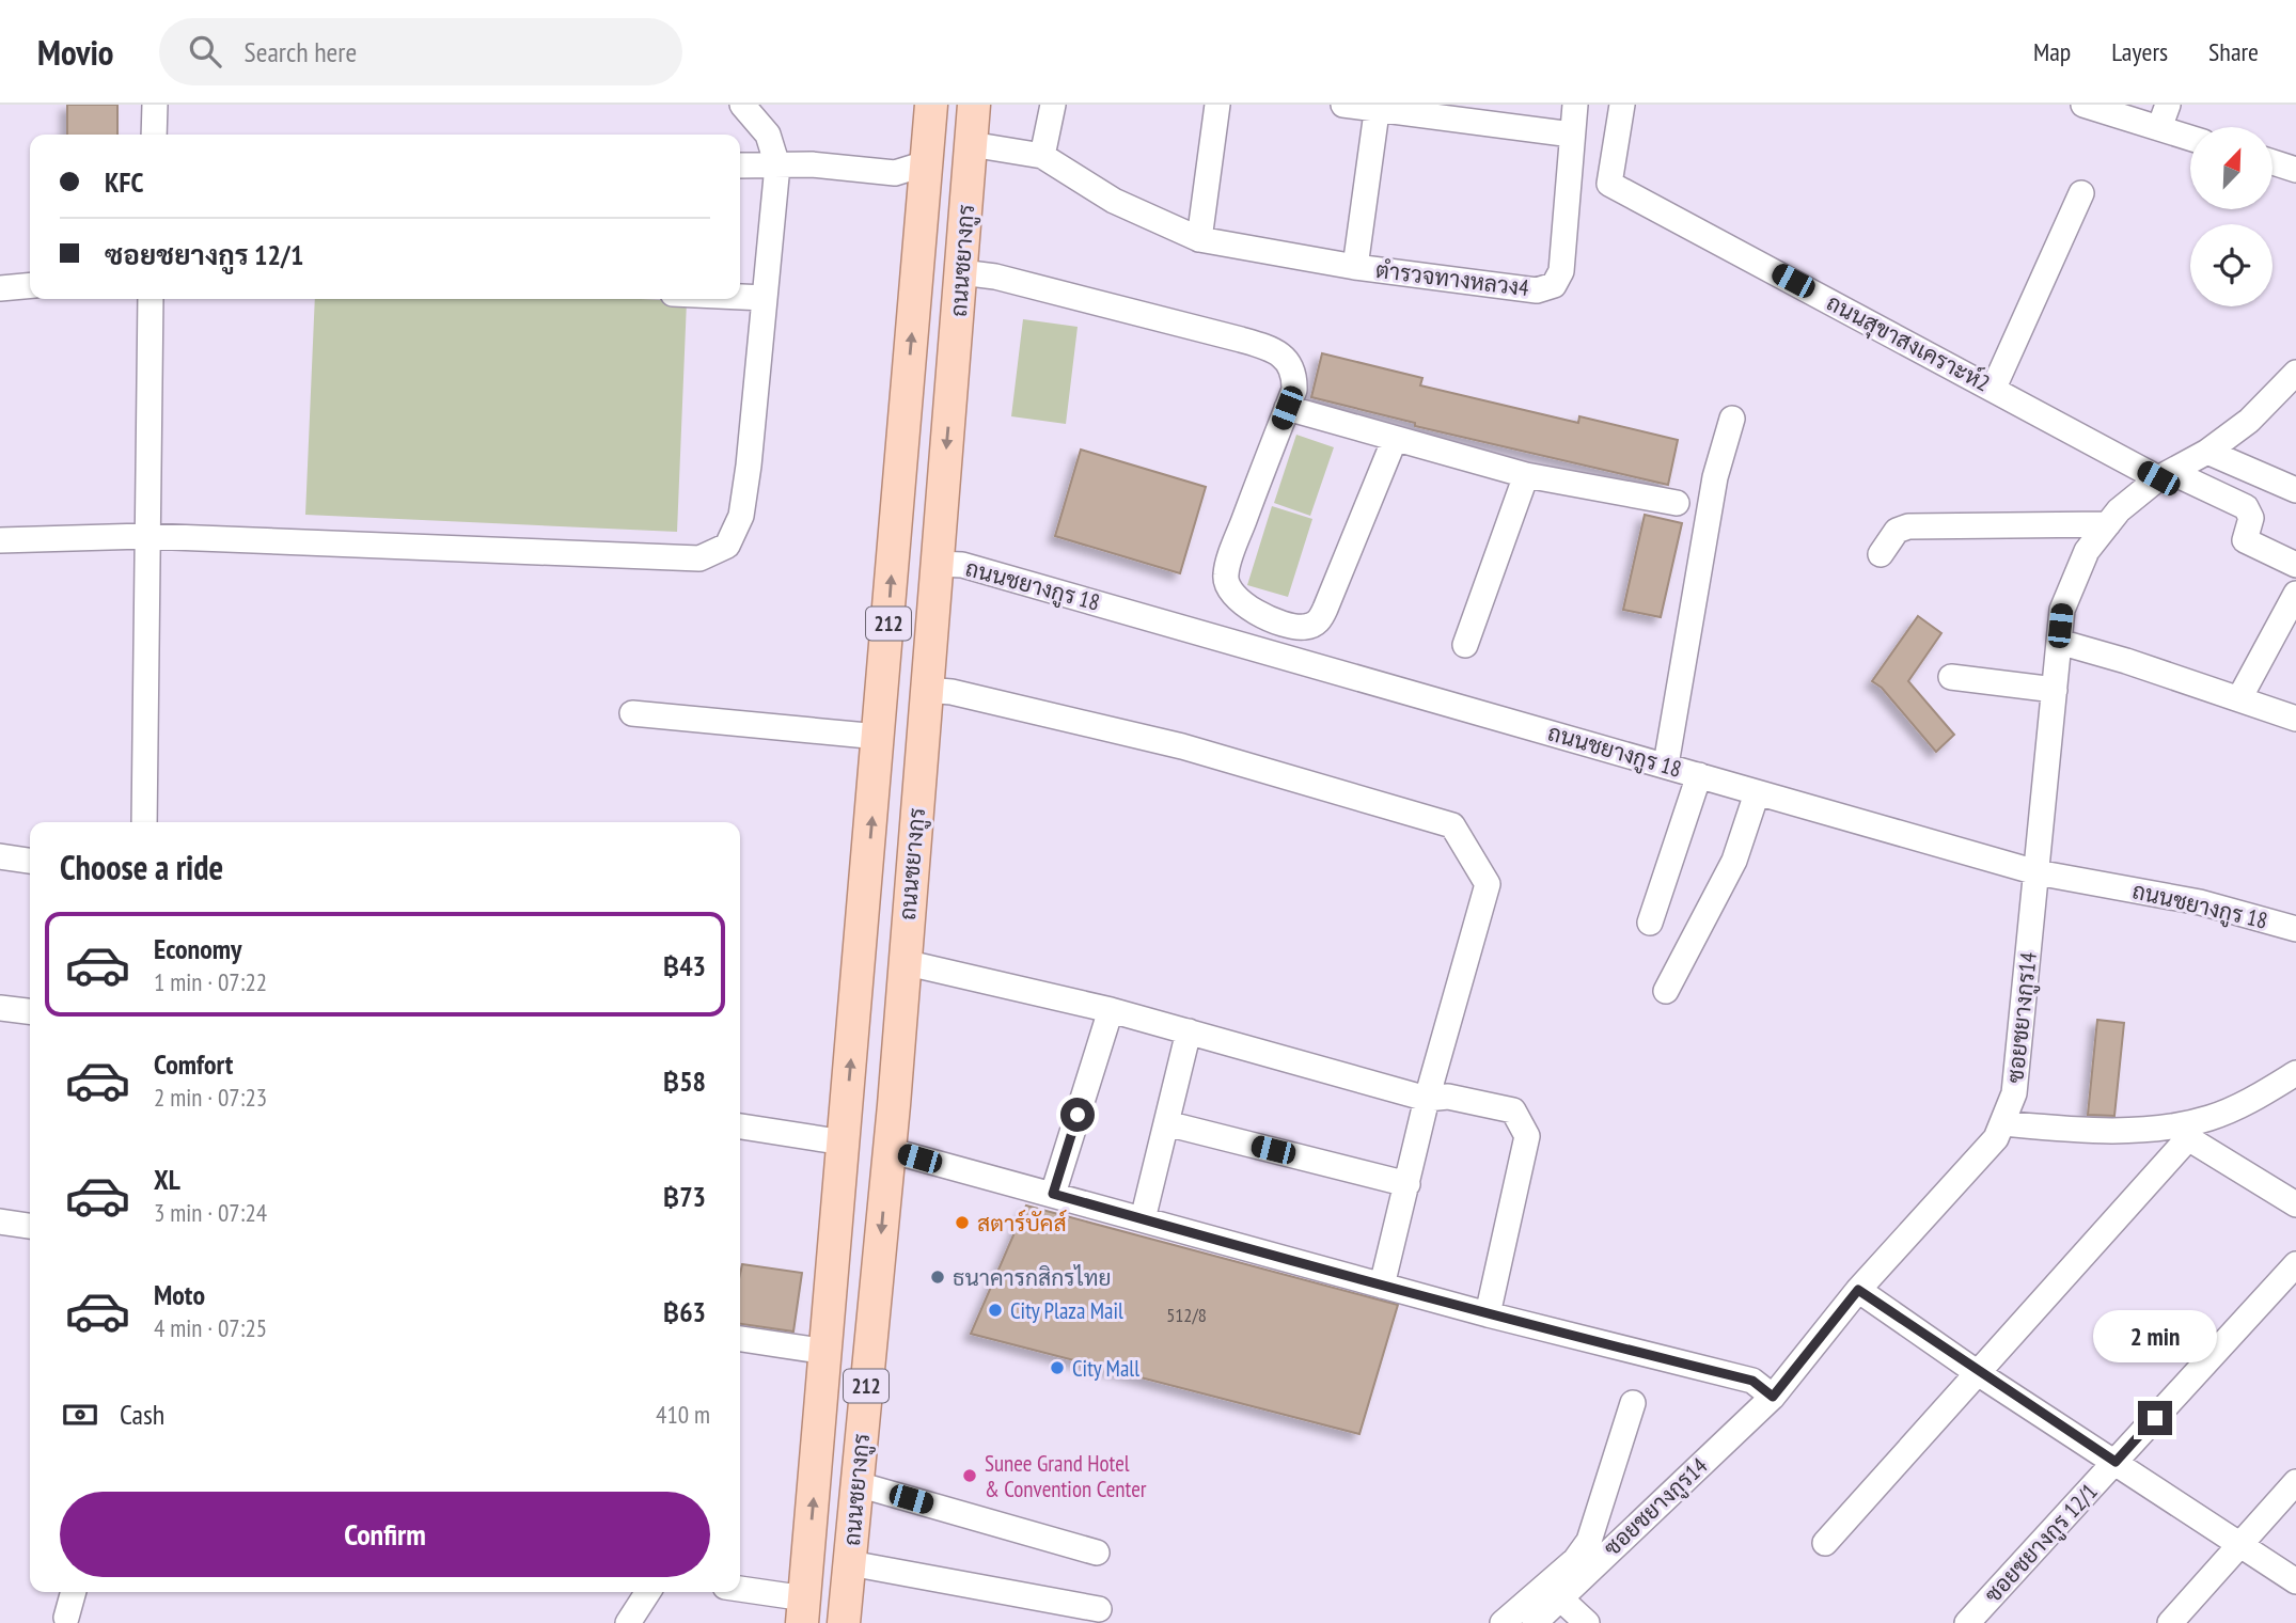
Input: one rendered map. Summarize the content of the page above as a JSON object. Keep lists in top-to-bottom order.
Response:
{
  "streets": {
    "main road": ["ถนนชยางกูร", "212"],
    "street": [
      "ตำรวจทางหลวง4",
      "ถนนสุขาสงเคราะห์2",
      "ถนนชยางกูร 18",
      "ซอยชยางกูร14",
      "ซอยชยางกูร 12/1"
    ]
  },
  "crossings": [
    ["ถนนชยางกูร", "ถนนชยางกูร 18"],
    ["ถนนสุขาสงเคราะห์2", "ซอยชยางกูร14"],
    ["ถนนชยางกูร 18", "ซอยชยางกูร14"]
  ],
  "places": [
    "สตาร์บัคส์",
    "ธนาคารกสิกรไทย",
    "City Plaza Mail",
    "City Mall",
    "Sunee Grand Hotel & Convention Center"
  ],
  "house_numbers": ["512/8"],
  "north": "top right",
  "page": {
    "header": "Movio",
    "search": "Search here",
    "nav": ["Map", "Layers", "Share"],
    "banner": ["KFC", "ซอยชยางกูร 12/1"],
    "heading": "Choose a ride",
    "list": [
      {
        "name": "Economy",
        "note": "1 min · 07:22",
        "value": "฿43"
      },
      {
        "name": "Comfort",
        "note": "2 min · 07:23",
        "value": "฿58"
      },
      {
        "name": "XL",
        "note": "3 min · 07:24",
        "value": "฿73"
      },
      {
        "name": "Moto",
        "note": "4 min · 07:25",
        "value": "฿63"
      }
    ],
    "bubble": "2 min",
    "pay": ["Cash", "410 m"],
    "buttons": "Confirm"
  }
}
